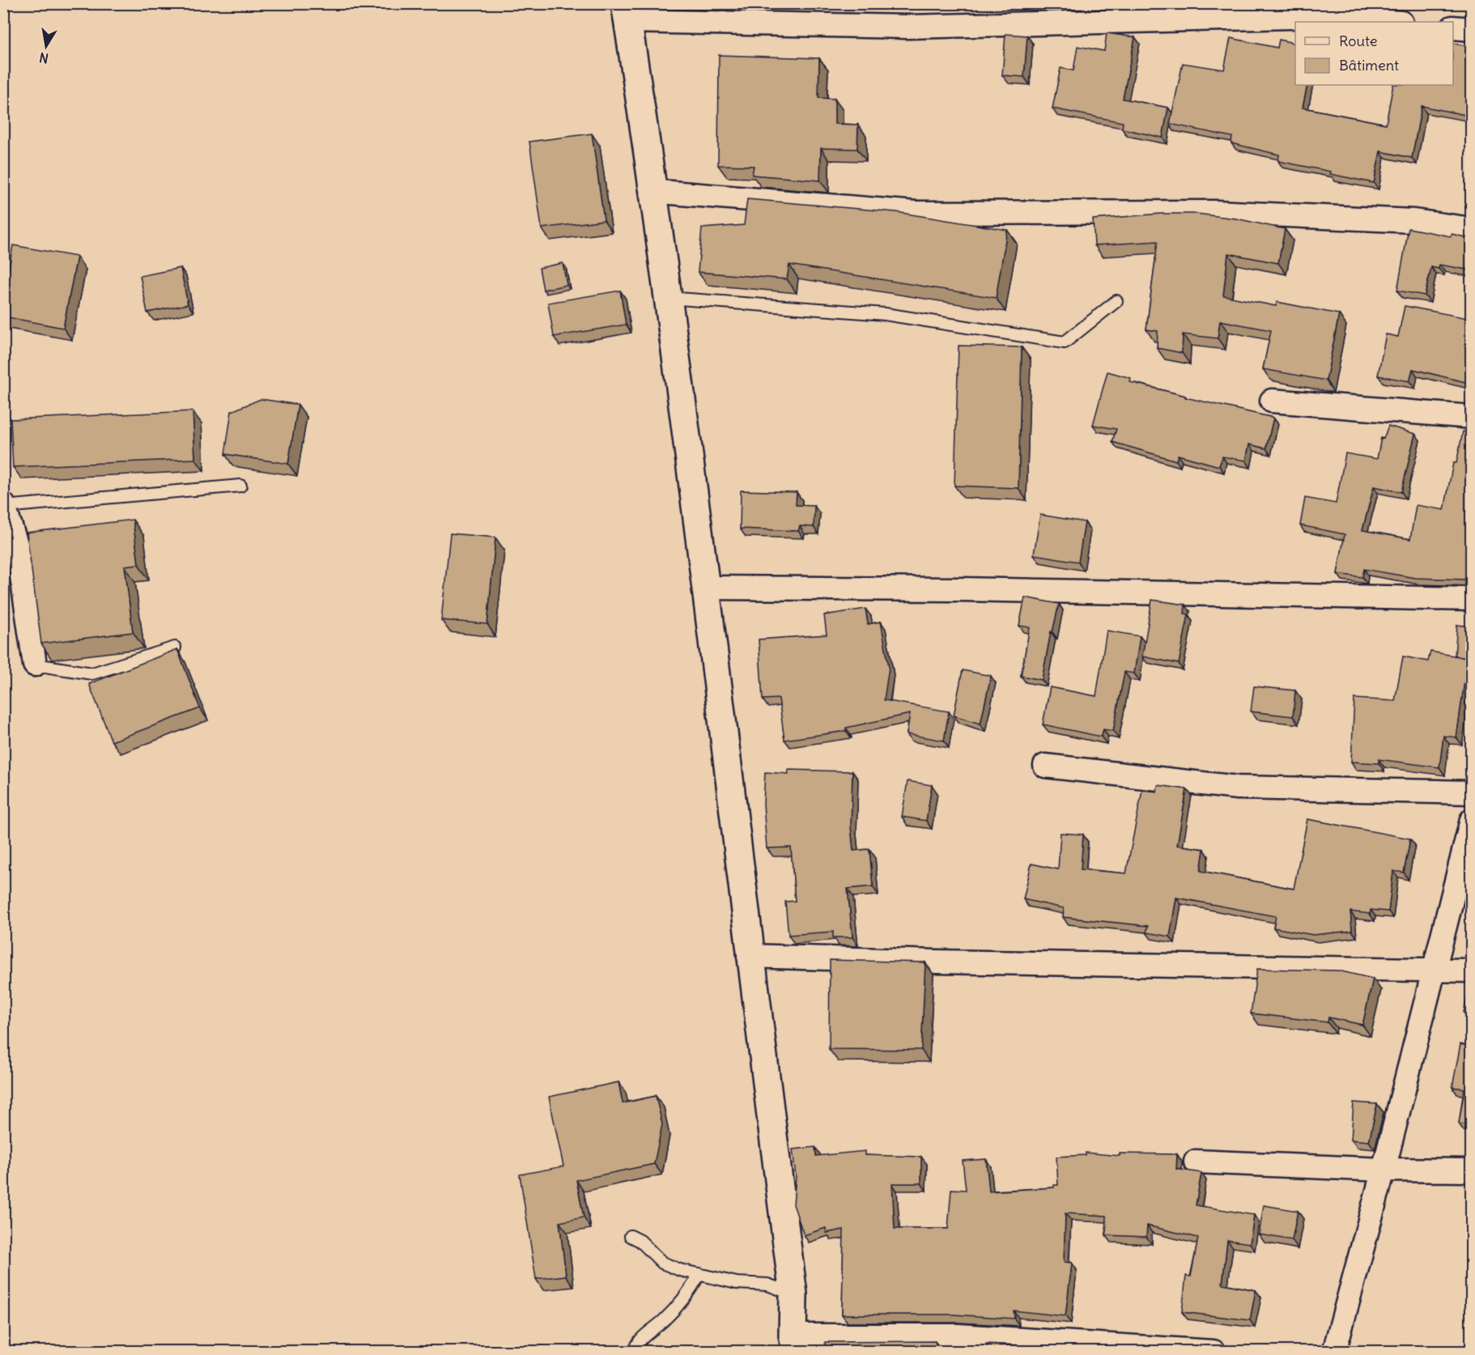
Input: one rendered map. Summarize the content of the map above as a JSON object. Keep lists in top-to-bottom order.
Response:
{
  "legend": ["Route", "Bâtiment"],
  "north": "bottom"
}
